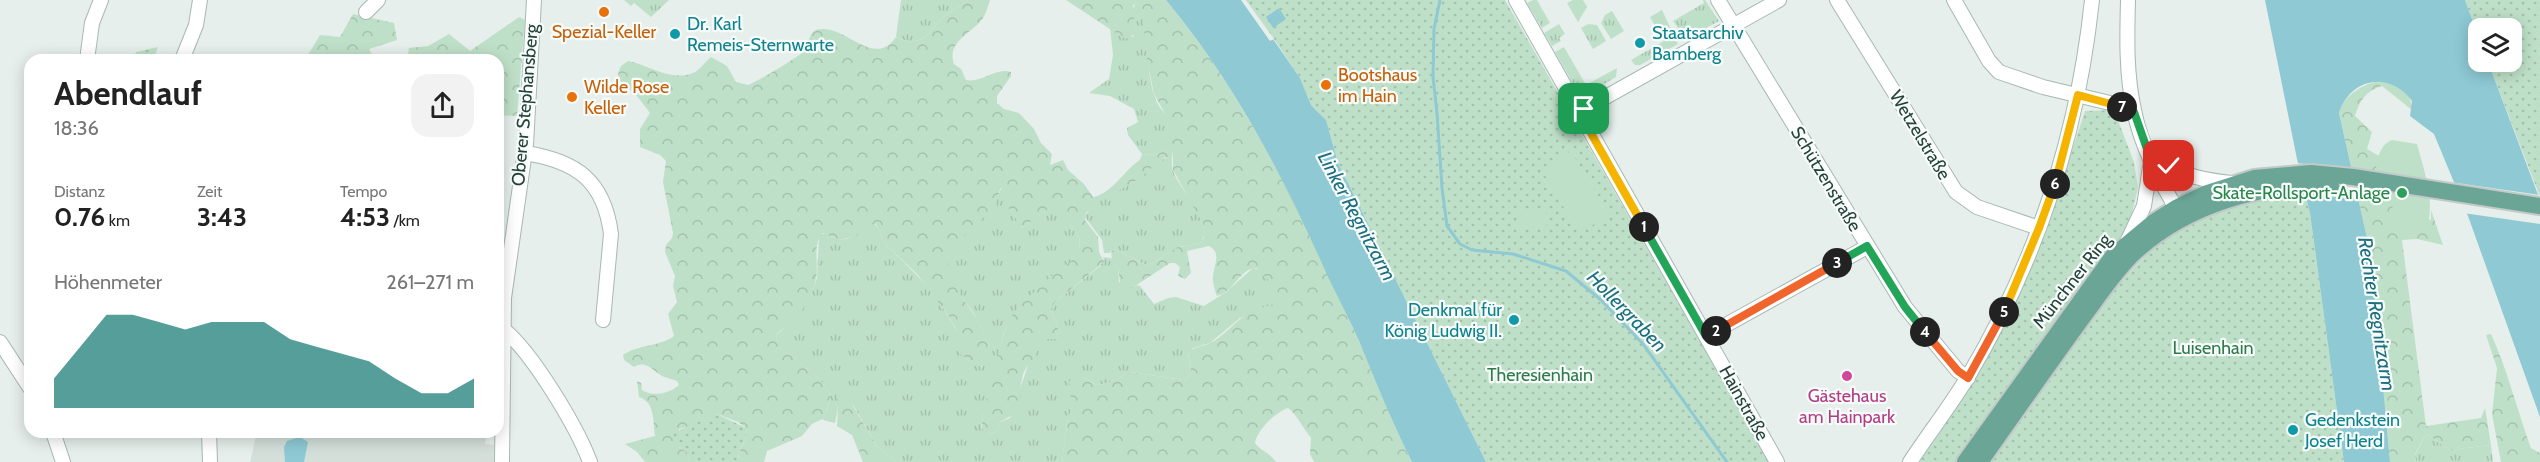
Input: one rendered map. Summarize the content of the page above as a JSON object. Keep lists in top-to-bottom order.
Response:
{
  "streets": {
    "main road": ["Münchner Ring"],
    "street": [
      "Oberer Stephansberg",
      "Wetzelstraße",
      "Schützenstraße",
      "Hainstraße"
    ]
  },
  "water": ["Linker Regnitzarm", "Hollergraben", "Rechter Regnitzarm"],
  "parks": ["Luisenhain", "Theresienhain"],
  "places": [
    "Spezial-Keller",
    "Dr. Karl Remeis-Sternwarte",
    "Staatsarchiv Bamberg",
    "Bootshaus im Hain",
    "Wilde Rose Keller",
    "Skate-Rollsport-Anlage",
    "Denkmal für König Ludwig II.",
    "Gästehaus am Hainpark",
    "Gedenkstein Josef Herd"
  ],
  "page": {
    "heading": ["Abendlauf", "18:36"],
    "pins": [
      "7",
      "6",
      "1",
      "3",
      "5",
      "2",
      "4"
    ],
    "stats": [
      ["Distanz", "0.76 km"],
      ["Zeit", "3:43"],
      ["Tempo", "4:53 /km"]
    ],
    "chart": ["Höhenmeter", "261–271 m"]
  }
}
